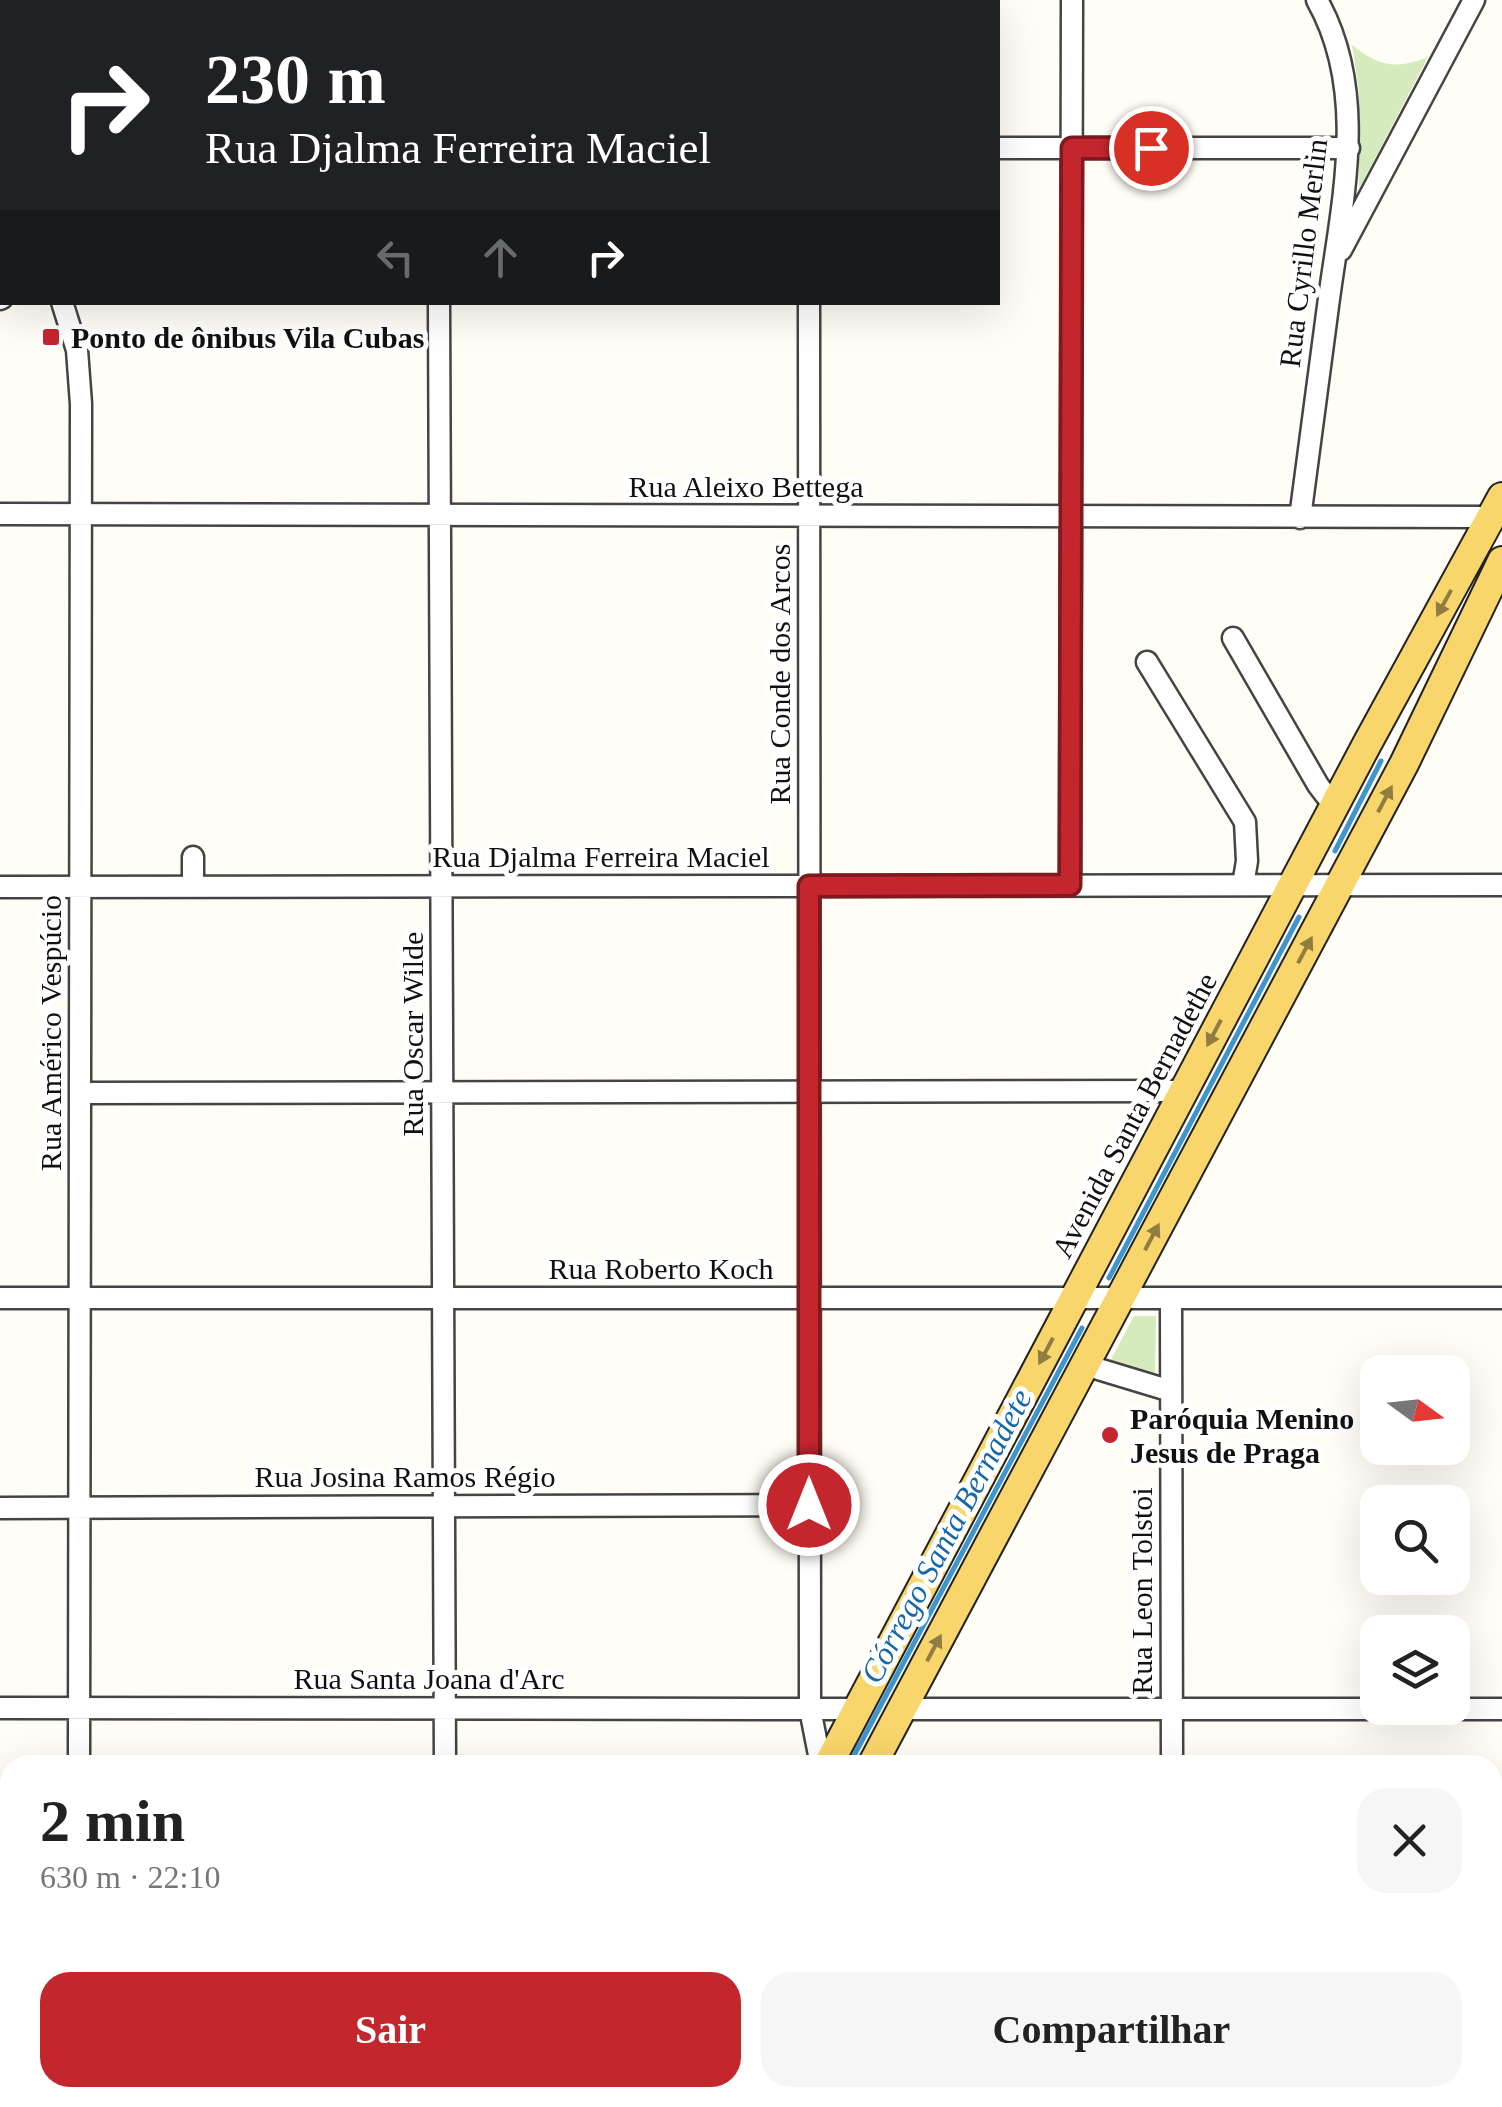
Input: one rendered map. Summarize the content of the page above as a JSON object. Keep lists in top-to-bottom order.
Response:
{
  "streets": {
    "main road": ["Avenida Santa Bernadethe"],
    "street": [
      "Rua Cyrillo Merlin",
      "Rua Aleixo Bettega",
      "Rua Conde dos Arcos",
      "Rua Djalma Ferreira Maciel",
      "Rua Américo Vespúcio",
      "Rua Oscar Wilde",
      "Rua Roberto Koch",
      "Rua Josina Ramos Régio",
      "Rua Leon Tolstoi",
      "Rua Santa Joana d'Arc"
    ]
  },
  "crossings": [
    ["Rua Cyrillo Merlin", "Rua Aleixo Bettega"],
    ["Rua Aleixo Bettega", "Rua Conde dos Arcos"],
    ["Rua Aleixo Bettega", "Rua Américo Vespúcio"],
    ["Rua Aleixo Bettega", "Rua Oscar Wilde"],
    ["Rua Aleixo Bettega", "Avenida Santa Bernadethe"],
    ["Rua Conde dos Arcos", "Rua Djalma Ferreira Maciel"],
    ["Rua Conde dos Arcos", "Rua Roberto Koch"],
    ["Rua Conde dos Arcos", "Rua Josina Ramos Régio"],
    ["Rua Conde dos Arcos", "Rua Santa Joana d'Arc"],
    ["Rua Djalma Ferreira Maciel", "Rua Américo Vespúcio"],
    ["Rua Djalma Ferreira Maciel", "Rua Oscar Wilde"],
    ["Rua Djalma Ferreira Maciel", "Avenida Santa Bernadethe"],
    ["Rua Américo Vespúcio", "Rua Roberto Koch"],
    ["Rua Américo Vespúcio", "Rua Josina Ramos Régio"],
    ["Rua Américo Vespúcio", "Rua Santa Joana d'Arc"],
    ["Rua Oscar Wilde", "Rua Roberto Koch"],
    ["Rua Oscar Wilde", "Rua Josina Ramos Régio"],
    ["Rua Oscar Wilde", "Rua Santa Joana d'Arc"],
    ["Avenida Santa Bernadethe", "Rua Roberto Koch"],
    ["Avenida Santa Bernadethe", "Rua Santa Joana d'Arc"],
    ["Rua Roberto Koch", "Rua Leon Tolstoi"]
  ],
  "water": ["Córrego Santa Bernadete"],
  "places": {
    "transit": ["Ponto de ônibus Vila Cubas"],
    "other": ["Paróquia Menino Jesus de Praga"]
  },
  "north": "right",
  "page": {
    "turn": ["230 m", "Rua Djalma Ferreira Maciel"],
    "heading": ["2 min", "630 m · 22:10"],
    "buttons": ["Sair", "Compartilhar"]
  }
}
